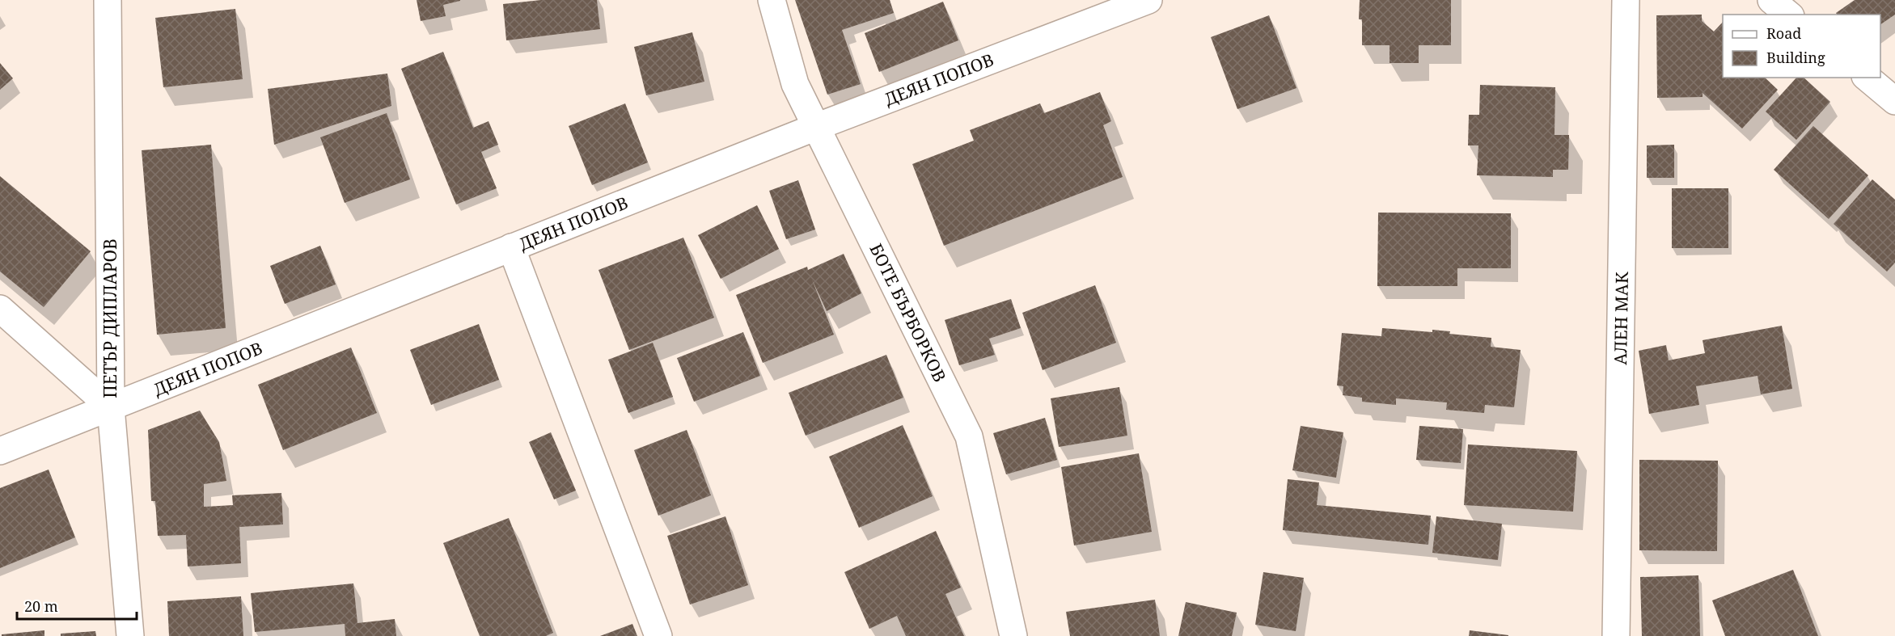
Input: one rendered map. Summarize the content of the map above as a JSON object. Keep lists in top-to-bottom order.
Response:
{
  "streets": {
    "street": [
      "ДЕЯН ПОПОВ",
      "БОТЕ БЪРБОРКОВ",
      "ПЕТЪР ДИПЛАРОВ",
      "АЛЕН МАК"
    ]
  },
  "crossings": [
    ["ДЕЯН ПОПОВ", "БОТЕ БЪРБОРКОВ"],
    ["ДЕЯН ПОПОВ", "ПЕТЪР ДИПЛАРОВ"]
  ],
  "legend": ["Road", "Building"],
  "scale_bar": "20 m"
}
